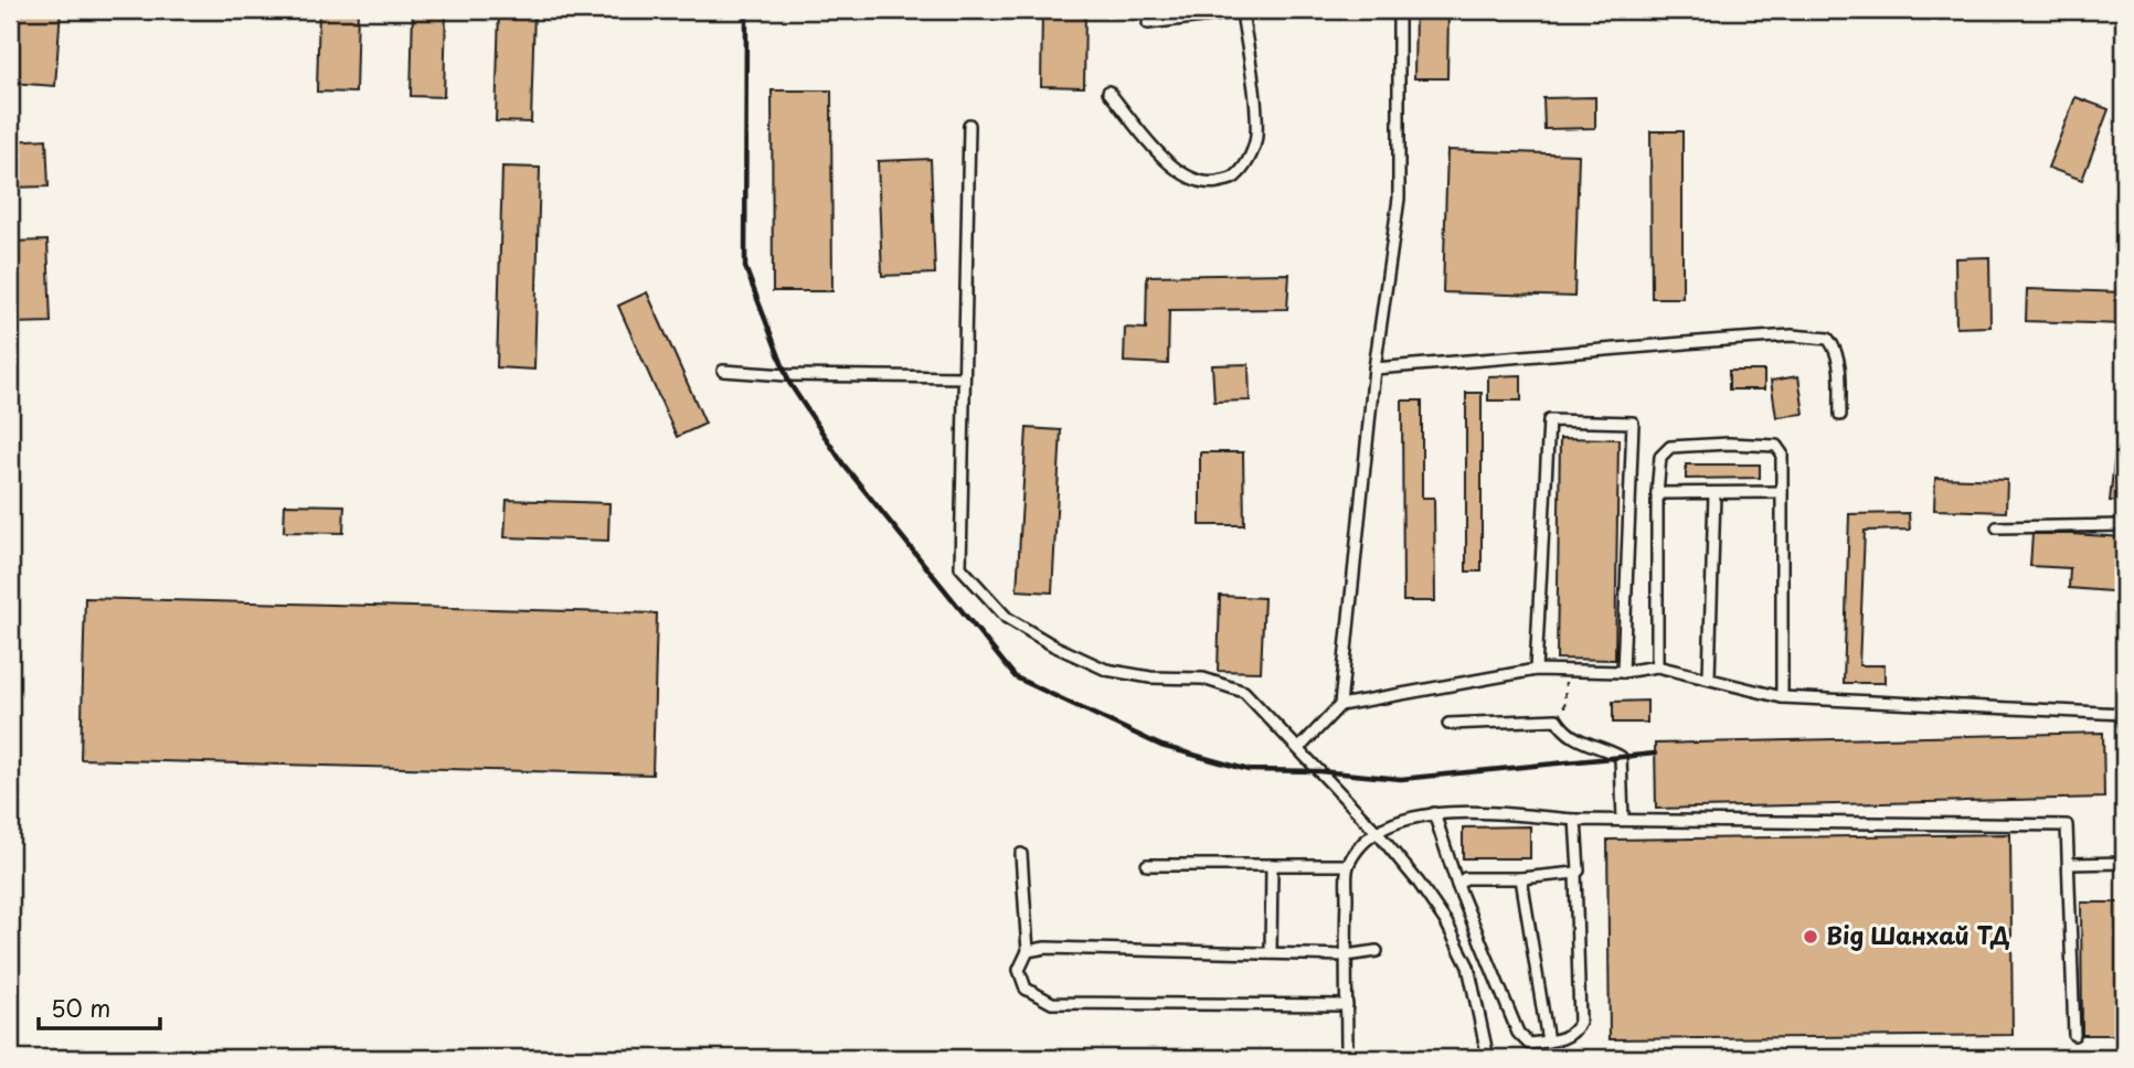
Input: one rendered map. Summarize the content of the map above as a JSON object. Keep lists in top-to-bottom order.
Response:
{
  "places": ["Big Шанхай ТД"],
  "scale_bar": "50 m"
}
